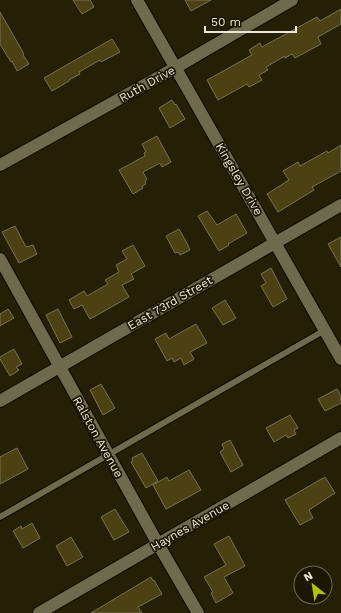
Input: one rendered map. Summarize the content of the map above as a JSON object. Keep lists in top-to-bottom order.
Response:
{
  "streets": {
    "street": [
      "Ruth Drive",
      "Kingsley Drive",
      "East 73rd Street",
      "Ralston Avenue",
      "Haynes Avenue"
    ]
  },
  "crossings": [
    ["Ruth Drive", "Kingsley Drive"],
    ["Kingsley Drive", "East 73rd Street"],
    ["East 73rd Street", "Ralston Avenue"],
    ["Ralston Avenue", "Haynes Avenue"]
  ],
  "scale_bar": "50 m",
  "north": "top left"
}
